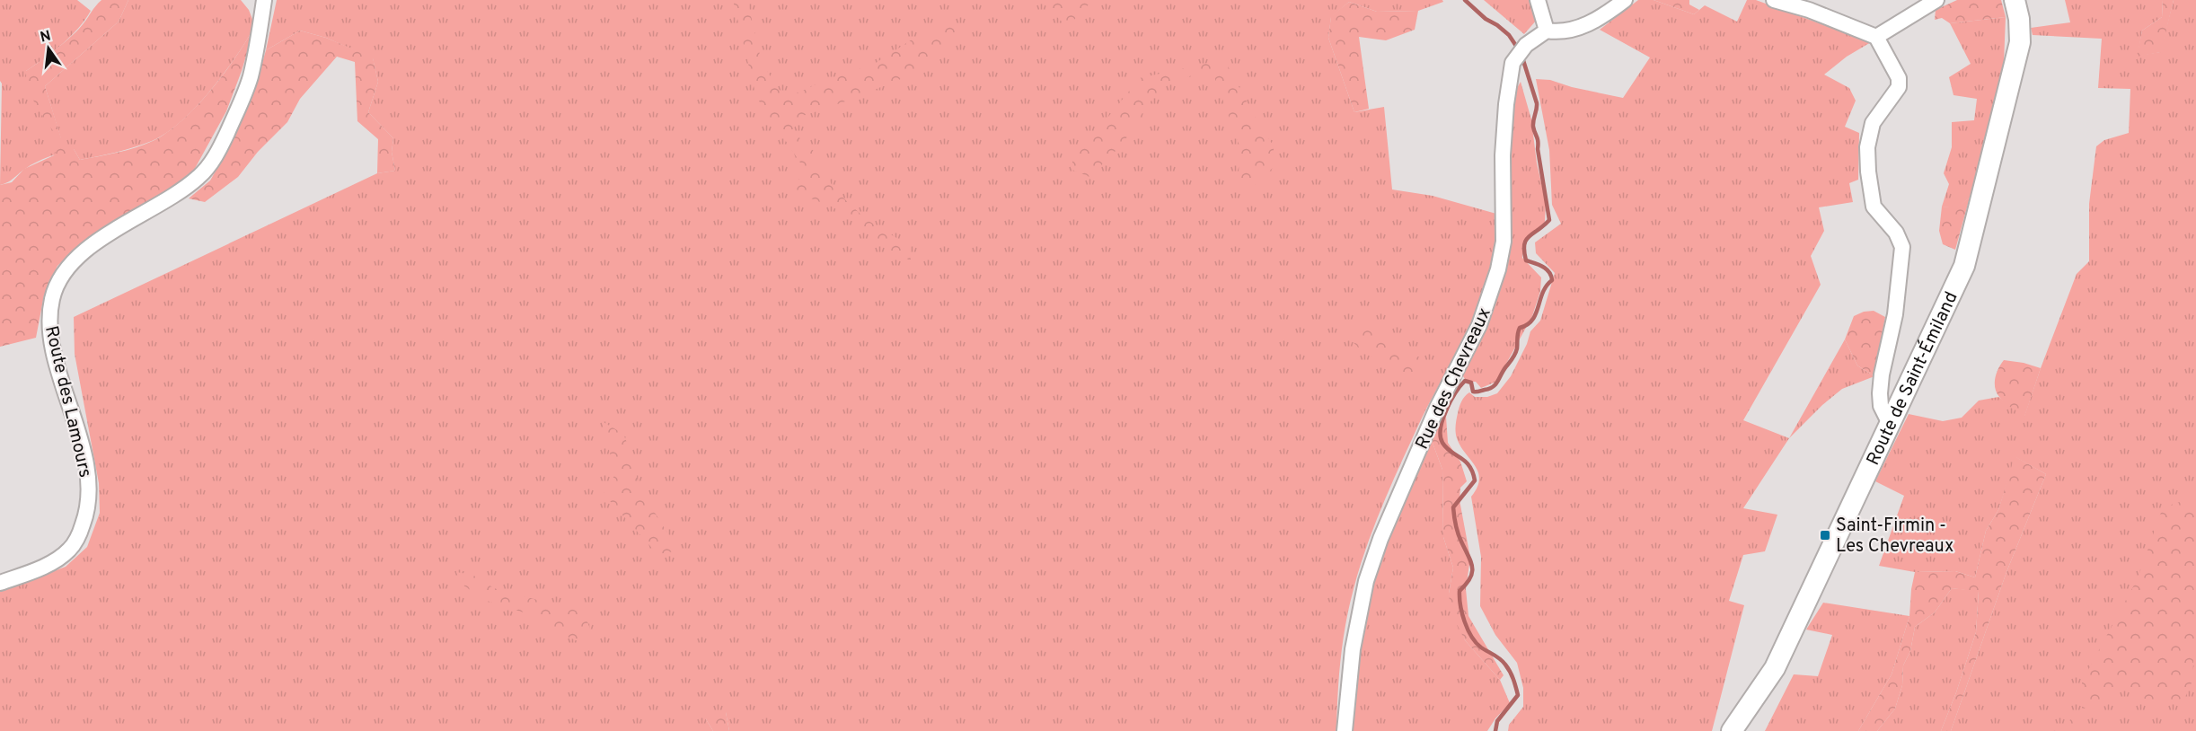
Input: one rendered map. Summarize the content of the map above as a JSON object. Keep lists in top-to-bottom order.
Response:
{
  "streets": {
    "main road": ["Route de Saint-Émiland"],
    "street": ["Rue des Chevreaux", "Route des Lamours"]
  },
  "places": {
    "transit": ["Saint-Firmin - Les Chevreaux"]
  },
  "north": "top"
}
